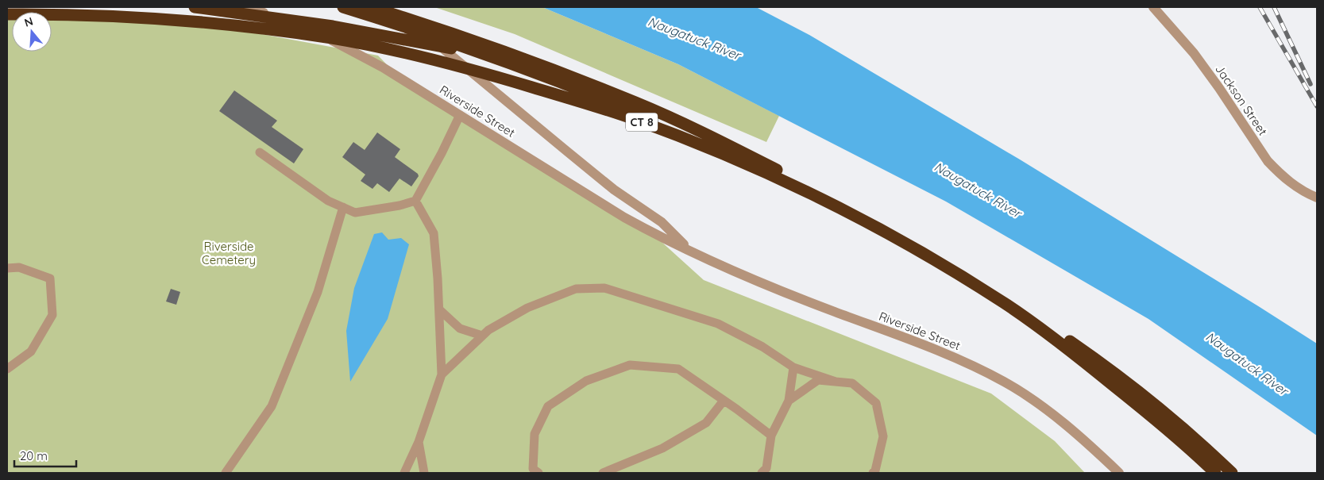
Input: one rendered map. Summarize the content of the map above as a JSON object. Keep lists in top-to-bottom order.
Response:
{
  "streets": {
    "highway": ["CT 8"],
    "street": ["Jackson Street", "Riverside Street"]
  },
  "water": ["Naugatuck River"],
  "parks": ["Riverside Cemetery"],
  "scale_bar": "20 m",
  "north": "top"
}
